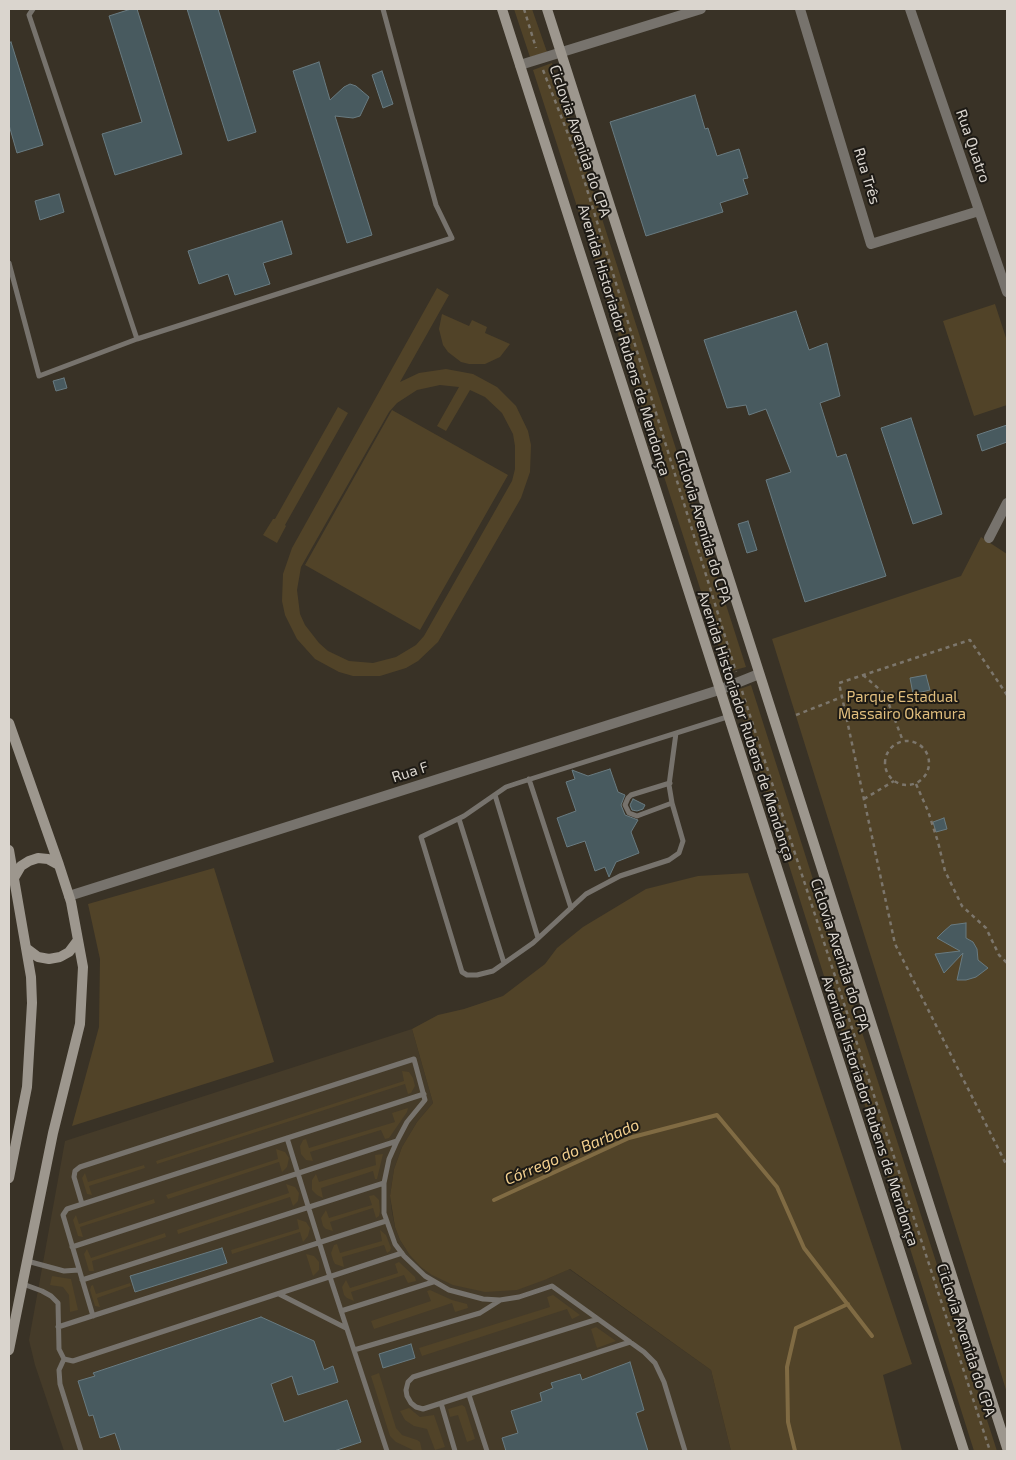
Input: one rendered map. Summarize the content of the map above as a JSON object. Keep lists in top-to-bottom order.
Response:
{
  "streets": {
    "main road": ["Avenida Historiador Rubens de Mendonça"],
    "street": ["Rua Quatro", "Rua Três", "Rua F"],
    "path": ["Ciclovia Avenida do CPA"]
  },
  "crossings": [
    ["Ciclovia Avenida do CPA", "Rua F"],
    ["Rua Quatro", "Rua Três"],
    ["Avenida Historiador Rubens de Mendonça", "Rua F"]
  ],
  "water": ["Córrego do Barbado"],
  "parks": ["Parque Estadual Massairo Okamura"]
}
